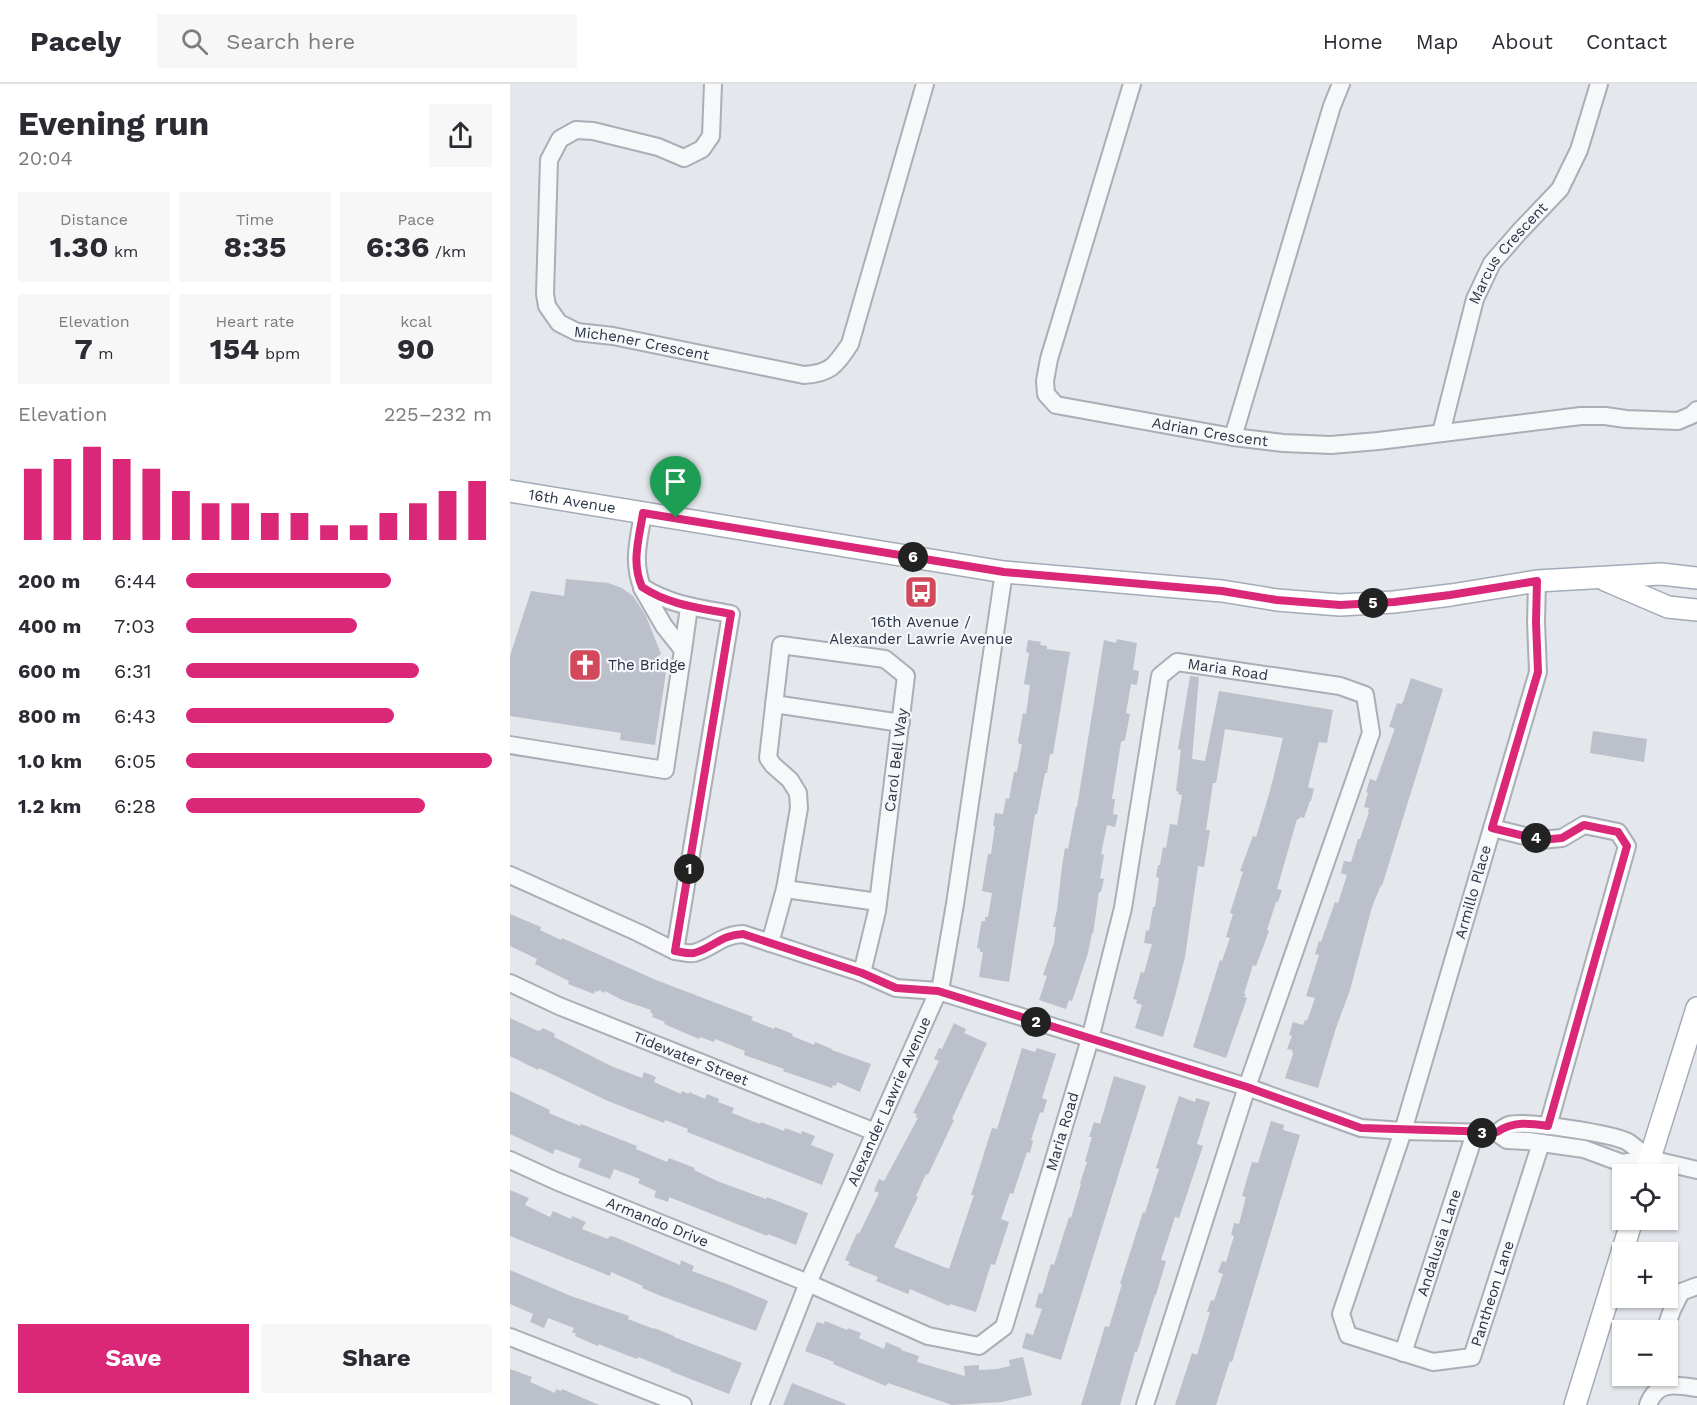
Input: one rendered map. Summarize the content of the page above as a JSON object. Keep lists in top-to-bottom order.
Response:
{
  "streets": {
    "main road": ["16th Avenue"],
    "street": [
      "Marcus Crescent",
      "Michener Crescent",
      "Adrian Crescent",
      "Maria Road",
      "Carol Bell Way",
      "Armillo Place",
      "Tidewater Street",
      "Alexander Lawrie Avenue",
      "Armando Drive",
      "Andalusia Lane",
      "Pantheon Lane"
    ]
  },
  "crossings": [
    ["Marcus Crescent", "Adrian Crescent"],
    ["16th Avenue", "Armillo Place"],
    ["16th Avenue", "Alexander Lawrie Avenue"],
    ["Maria Road", "Alexander Lawrie Avenue"],
    ["Maria Road", "Armando Drive"],
    ["Armillo Place", "Pantheon Lane"],
    ["Tidewater Street", "Alexander Lawrie Avenue"],
    ["Alexander Lawrie Avenue", "Armando Drive"],
    ["Andalusia Lane", "Pantheon Lane"]
  ],
  "places": {
    "bus stop": ["16th Avenue / Alexander Lawrie Avenue"],
    "church": ["The Bridge"]
  },
  "page": {
    "header": "Pacely",
    "search": "Search here",
    "nav": [
      "Home",
      "Map",
      "About",
      "Contact"
    ],
    "heading": ["Evening run", "20:04"],
    "stats": [
      ["Distance", "1.30 km"],
      ["Time", "8:35"],
      ["Pace", "6:36 /km"],
      ["Elevation", "7 m"],
      ["Heart rate", "154 bpm"],
      ["kcal", "90"]
    ],
    "chart": ["Elevation", "225–232 m"],
    "pins": [
      "6",
      "5",
      "4",
      "1",
      "2",
      "3"
    ],
    "list": [
      {
        "name": "200 m",
        "note": "6:44"
      },
      {
        "name": "400 m",
        "note": "7:03"
      },
      {
        "name": "600 m",
        "note": "6:31"
      },
      {
        "name": "800 m",
        "note": "6:43"
      },
      {
        "name": "1.0 km",
        "note": "6:05"
      },
      {
        "name": "1.2 km",
        "note": "6:28"
      }
    ],
    "map_buttons": ["+", "−"],
    "buttons": ["Save", "Share"]
  }
}
